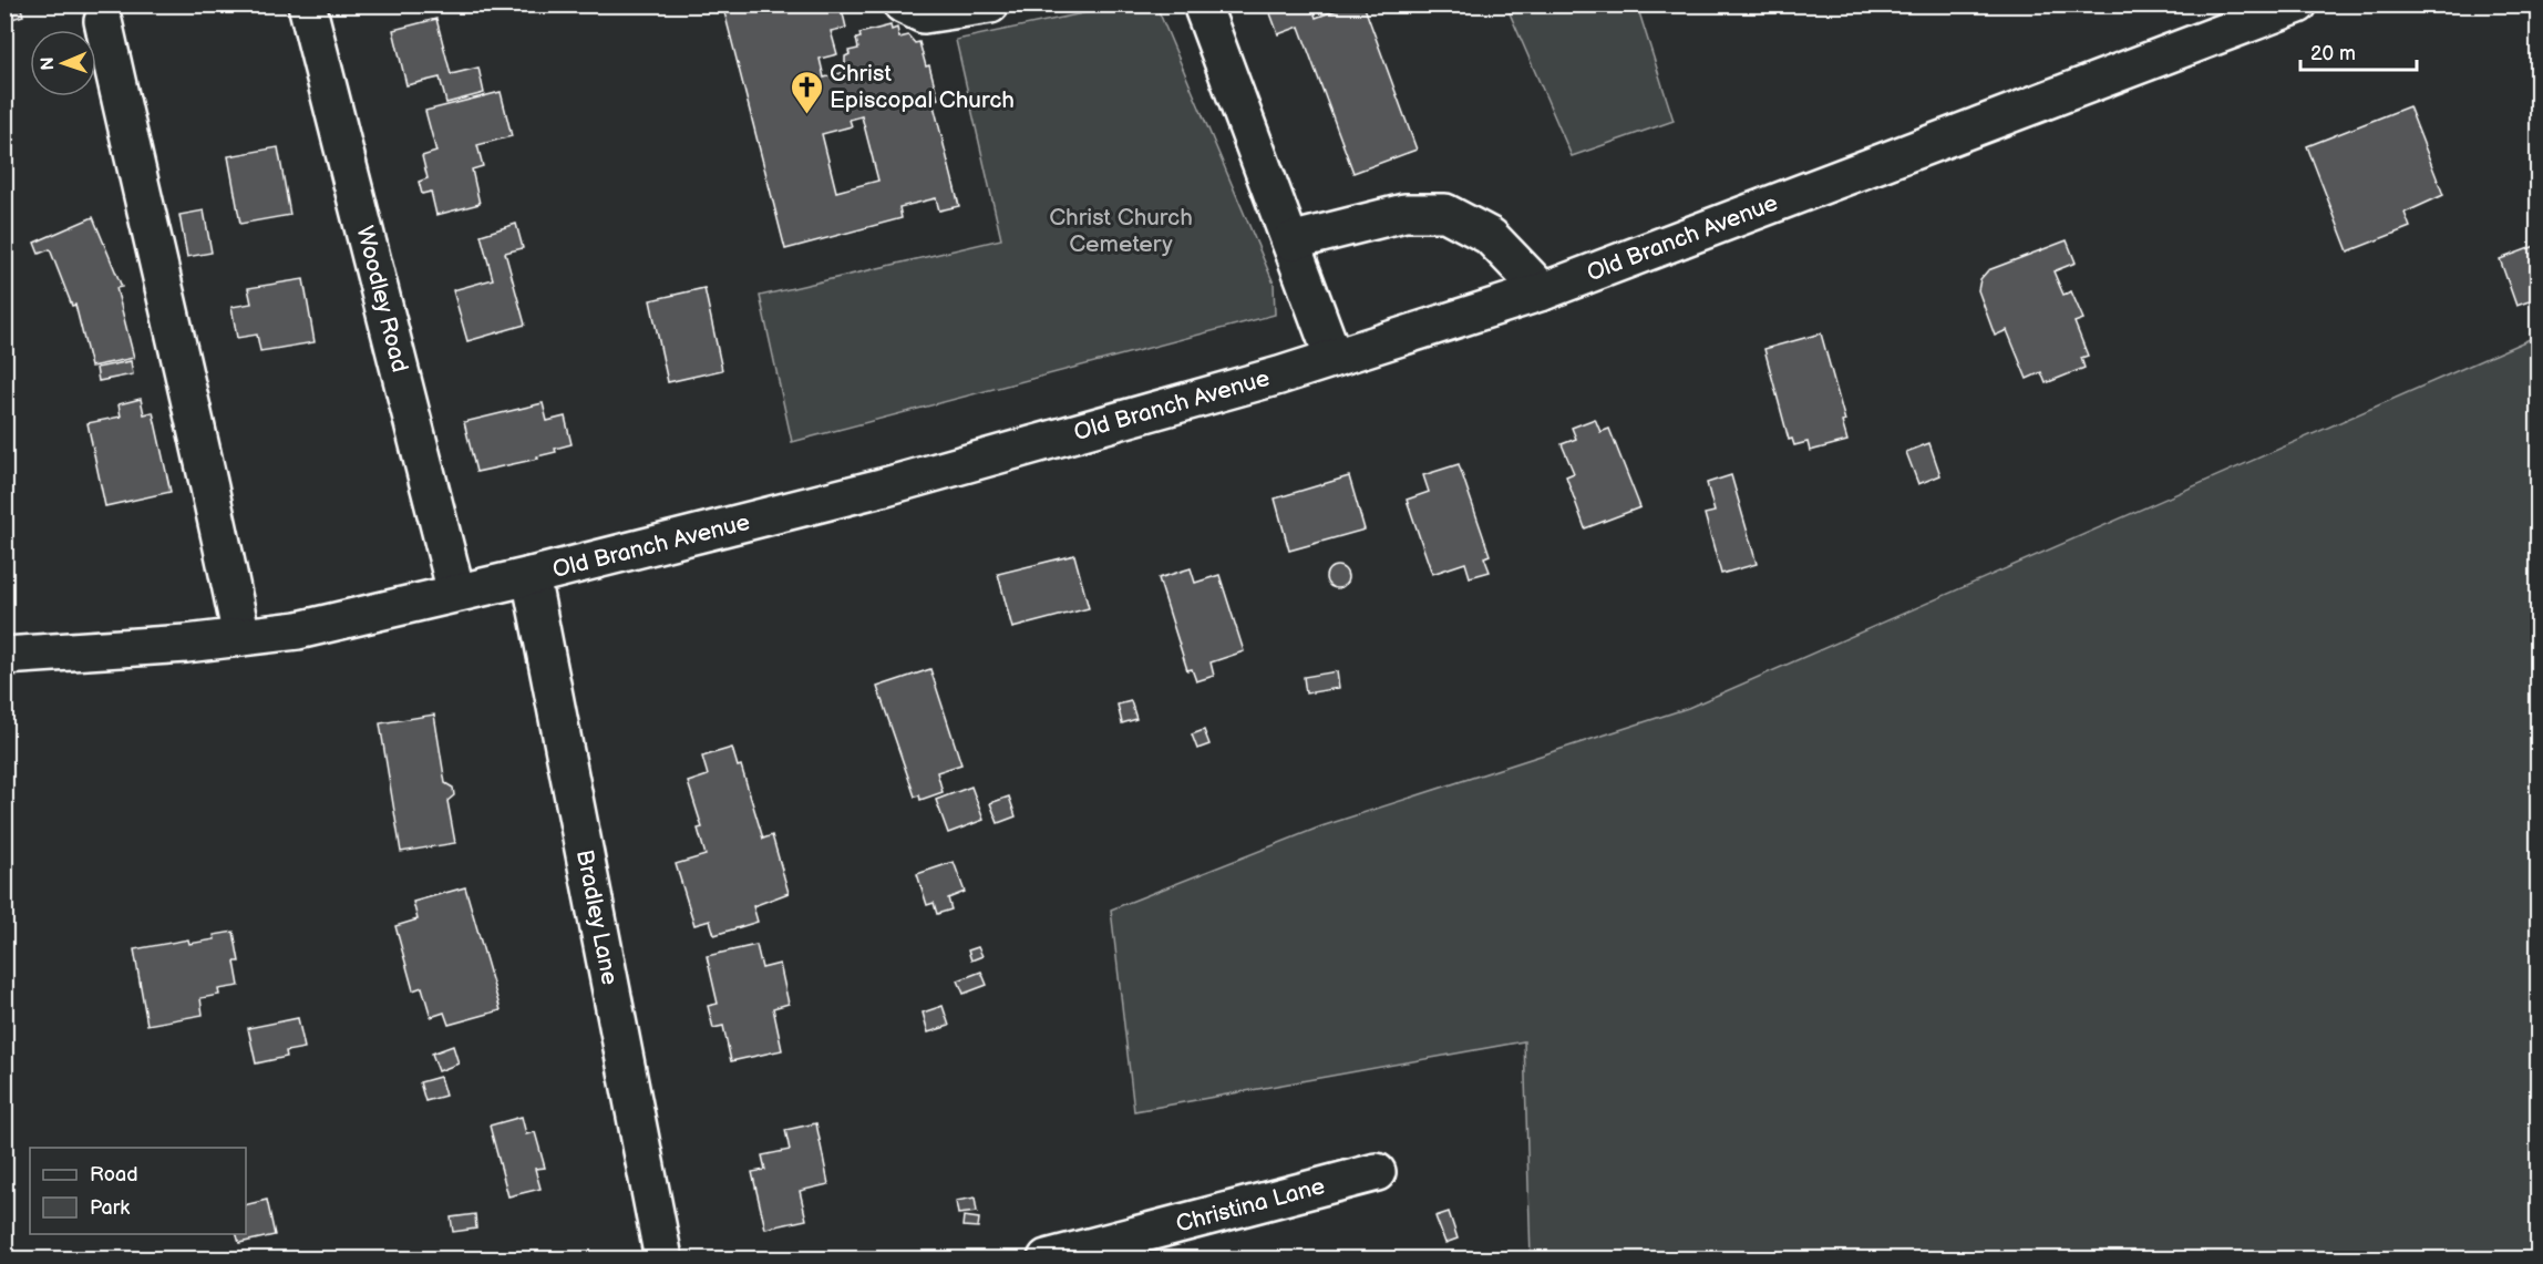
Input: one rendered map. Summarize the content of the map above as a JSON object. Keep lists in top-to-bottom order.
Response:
{
  "streets": {
    "main road": [
      "Old Branch Avenue",
      "Woodley Road",
      "Bradley Lane",
      "Christina Lane"
    ]
  },
  "crossings": [
    ["Old Branch Avenue", "Woodley Road"],
    ["Old Branch Avenue", "Bradley Lane"]
  ],
  "parks": ["Christ Church Cemetery"],
  "places": {
    "church": ["Christ Episcopal Church"]
  },
  "legend": ["Road", "Park"],
  "scale_bar": "20 m",
  "north": "left"
}
